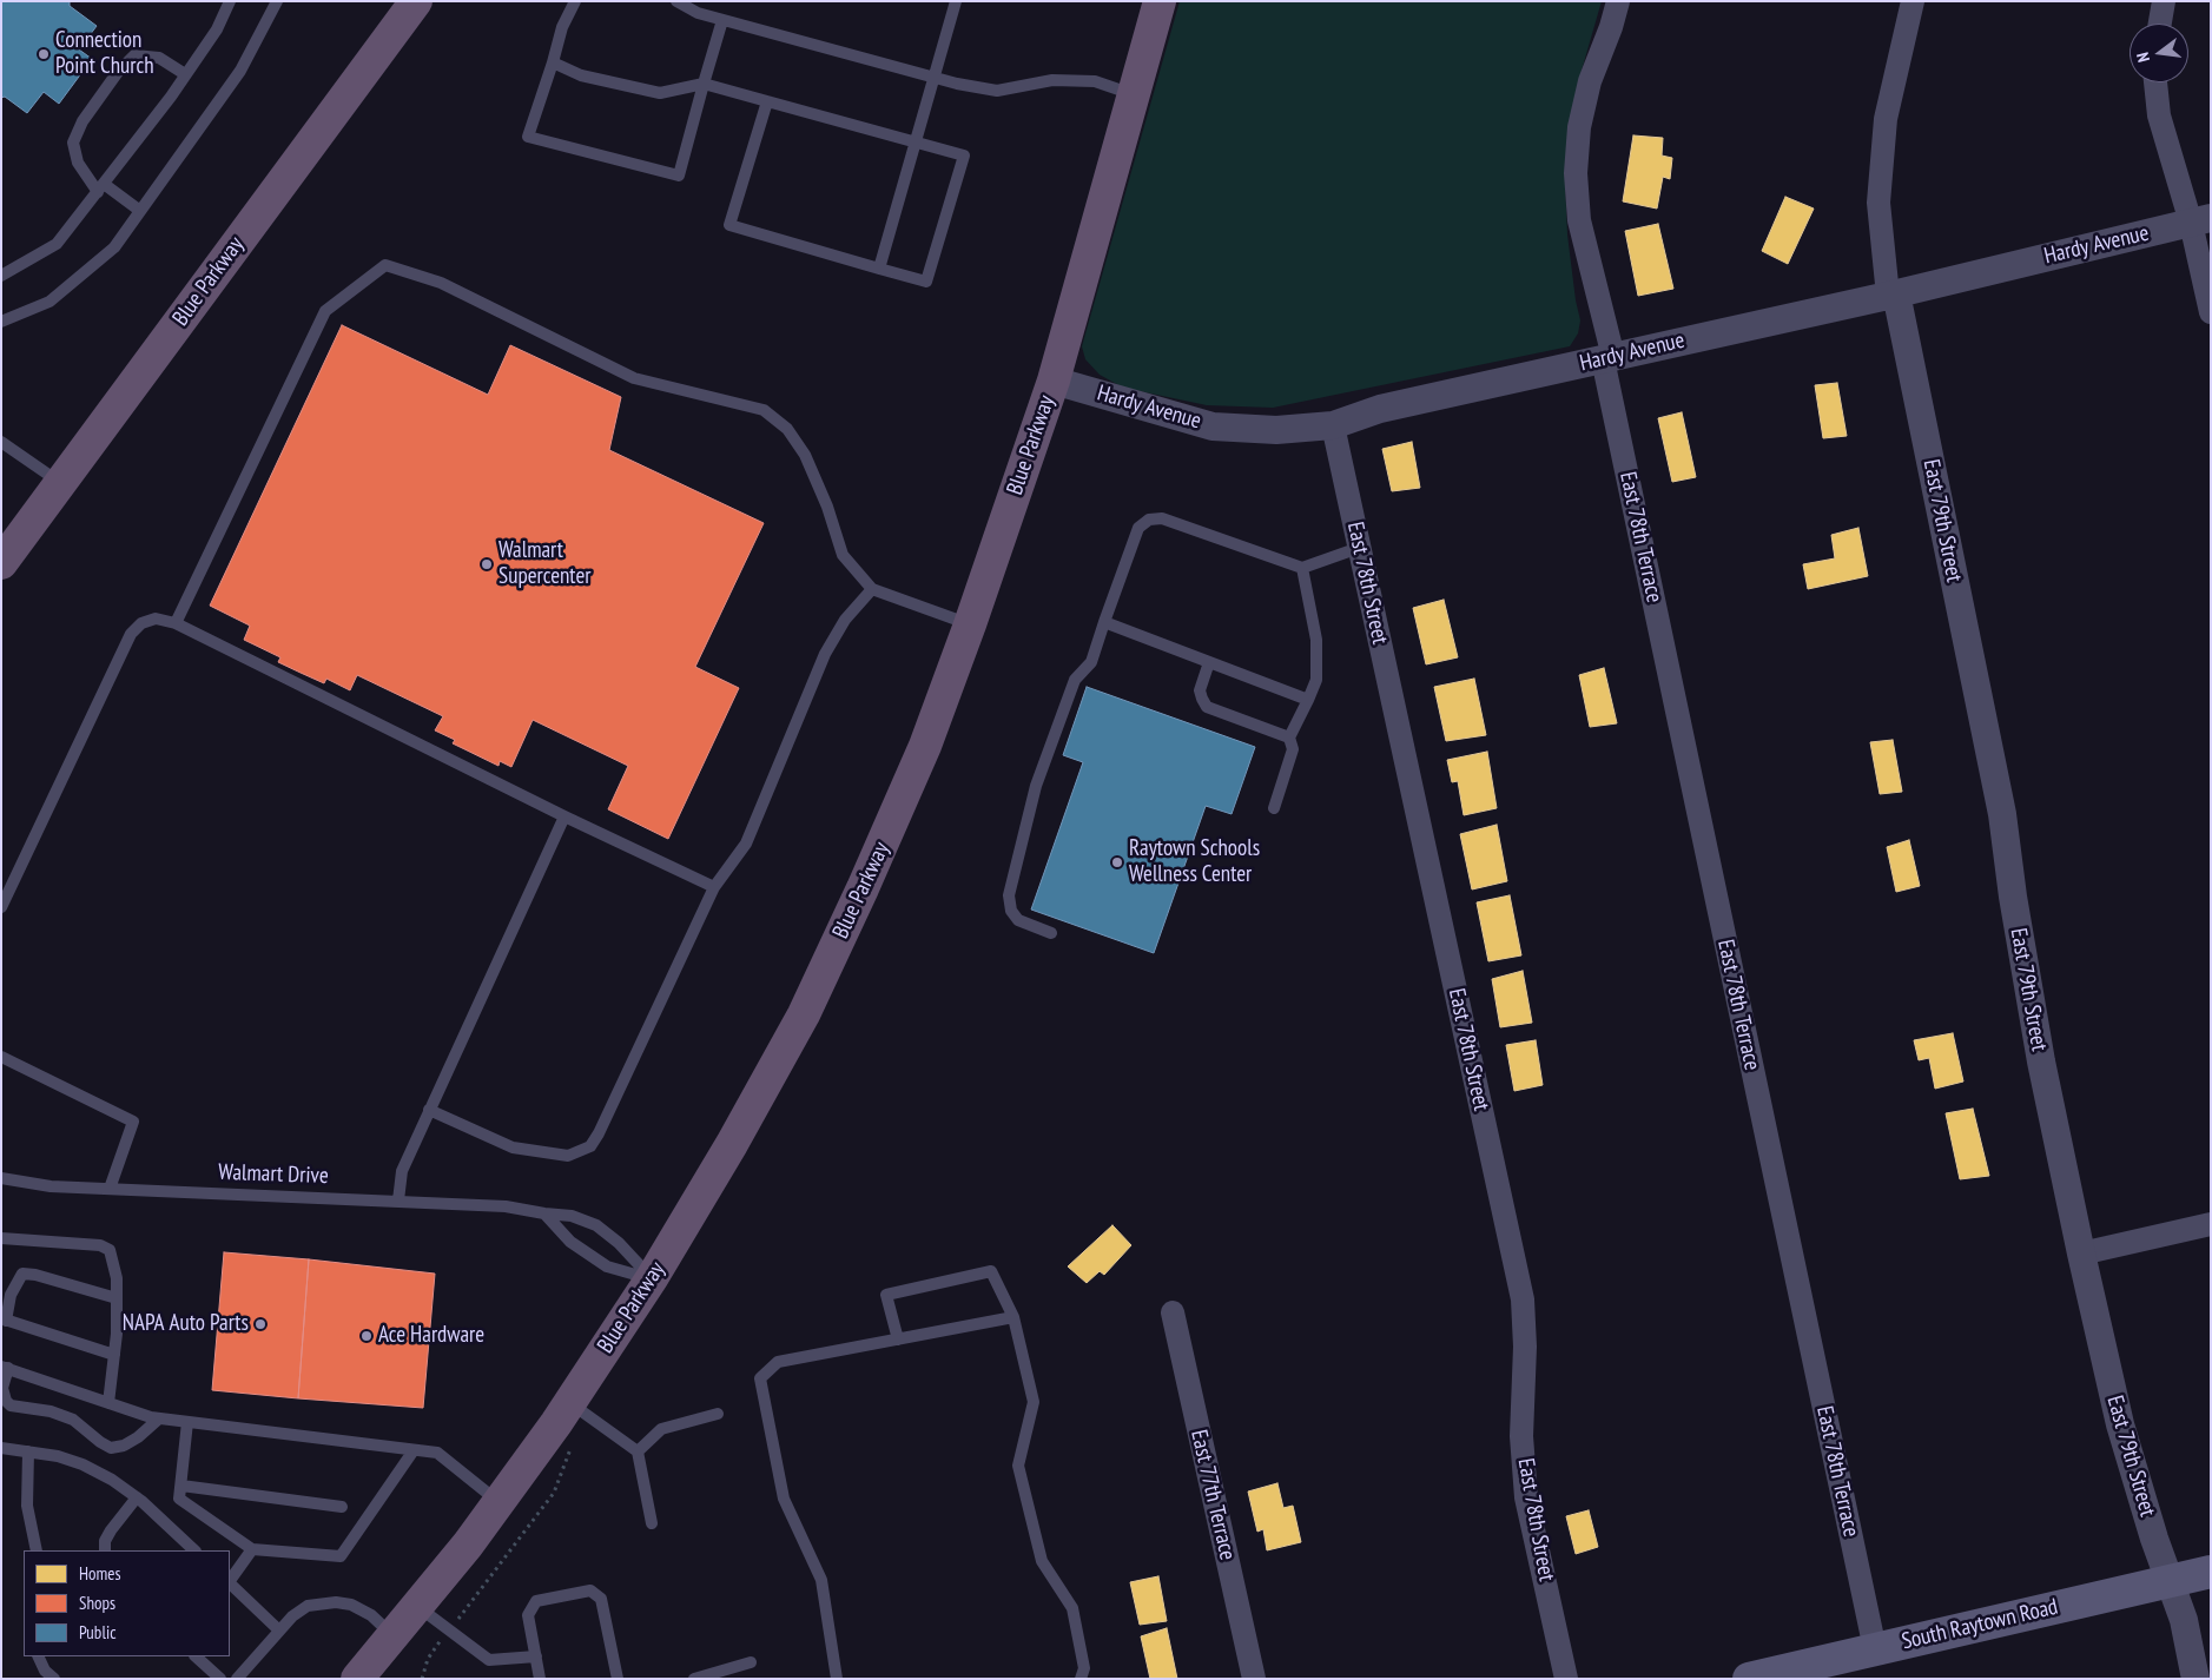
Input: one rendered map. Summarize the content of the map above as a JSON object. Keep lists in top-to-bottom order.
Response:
{
  "streets": {
    "highway": ["Blue Parkway"],
    "main road": ["South Raytown Road"],
    "street": [
      "Hardy Avenue",
      "East 79th Street",
      "East 78th Terrace",
      "East 78th Street",
      "East 77th Terrace"
    ],
    "lane": ["Walmart Drive"]
  },
  "crossings": [
    ["Hardy Avenue", "Blue Parkway"],
    ["Hardy Avenue", "East 79th Street"],
    ["Hardy Avenue", "East 78th Terrace"],
    ["Hardy Avenue", "East 78th Street"],
    ["Blue Parkway", "Walmart Drive"],
    ["East 79th Street", "South Raytown Road"],
    ["East 78th Terrace", "South Raytown Road"]
  ],
  "places": [
    "Connection Point Church",
    "Walmart Supercenter",
    "Raytown Schools Wellness Center",
    "NAPA Auto Parts",
    "Ace Hardware"
  ],
  "legend": ["Homes", "Shops", "Public"],
  "north": "left"
}
